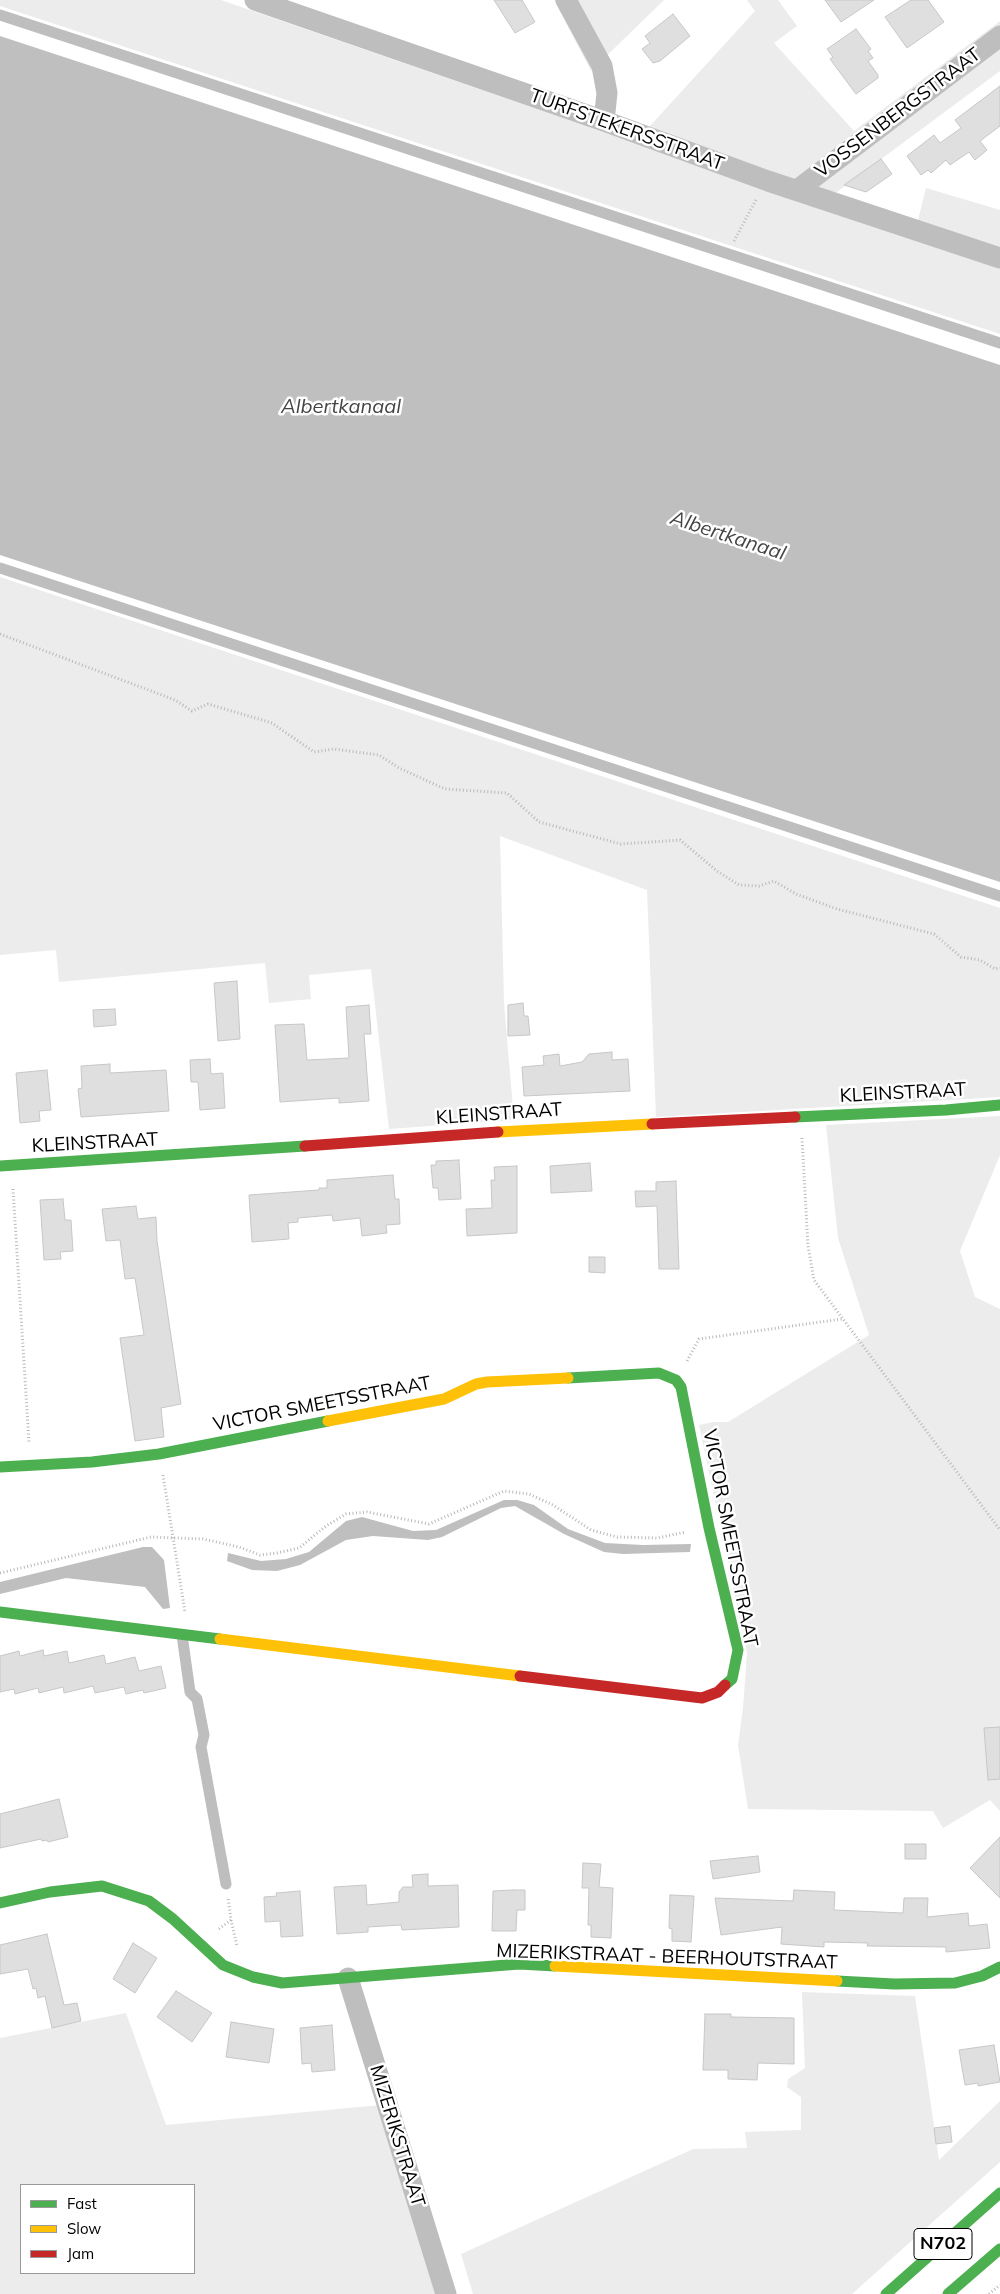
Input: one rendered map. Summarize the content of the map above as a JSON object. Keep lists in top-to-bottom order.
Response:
{
  "streets": {
    "main road": [
      "KLEINSTRAAT",
      "VICTOR SMEETSSTRAAT",
      "MIZERIKSTRAAT - BEERHOUTSTRAAT",
      "N702"
    ],
    "street": ["VOSSENBERGSTRAAT", "TURFSTEKERSSTRAAT", "MIZERIKSTRAAT"]
  },
  "crossings": [
    ["VOSSENBERGSTRAAT", "TURFSTEKERSSTRAAT"],
    ["MIZERIKSTRAAT - BEERHOUTSTRAAT", "MIZERIKSTRAAT"]
  ],
  "water": ["Albertkanaal"],
  "legend": ["Fast", "Slow", "Jam"]
}
